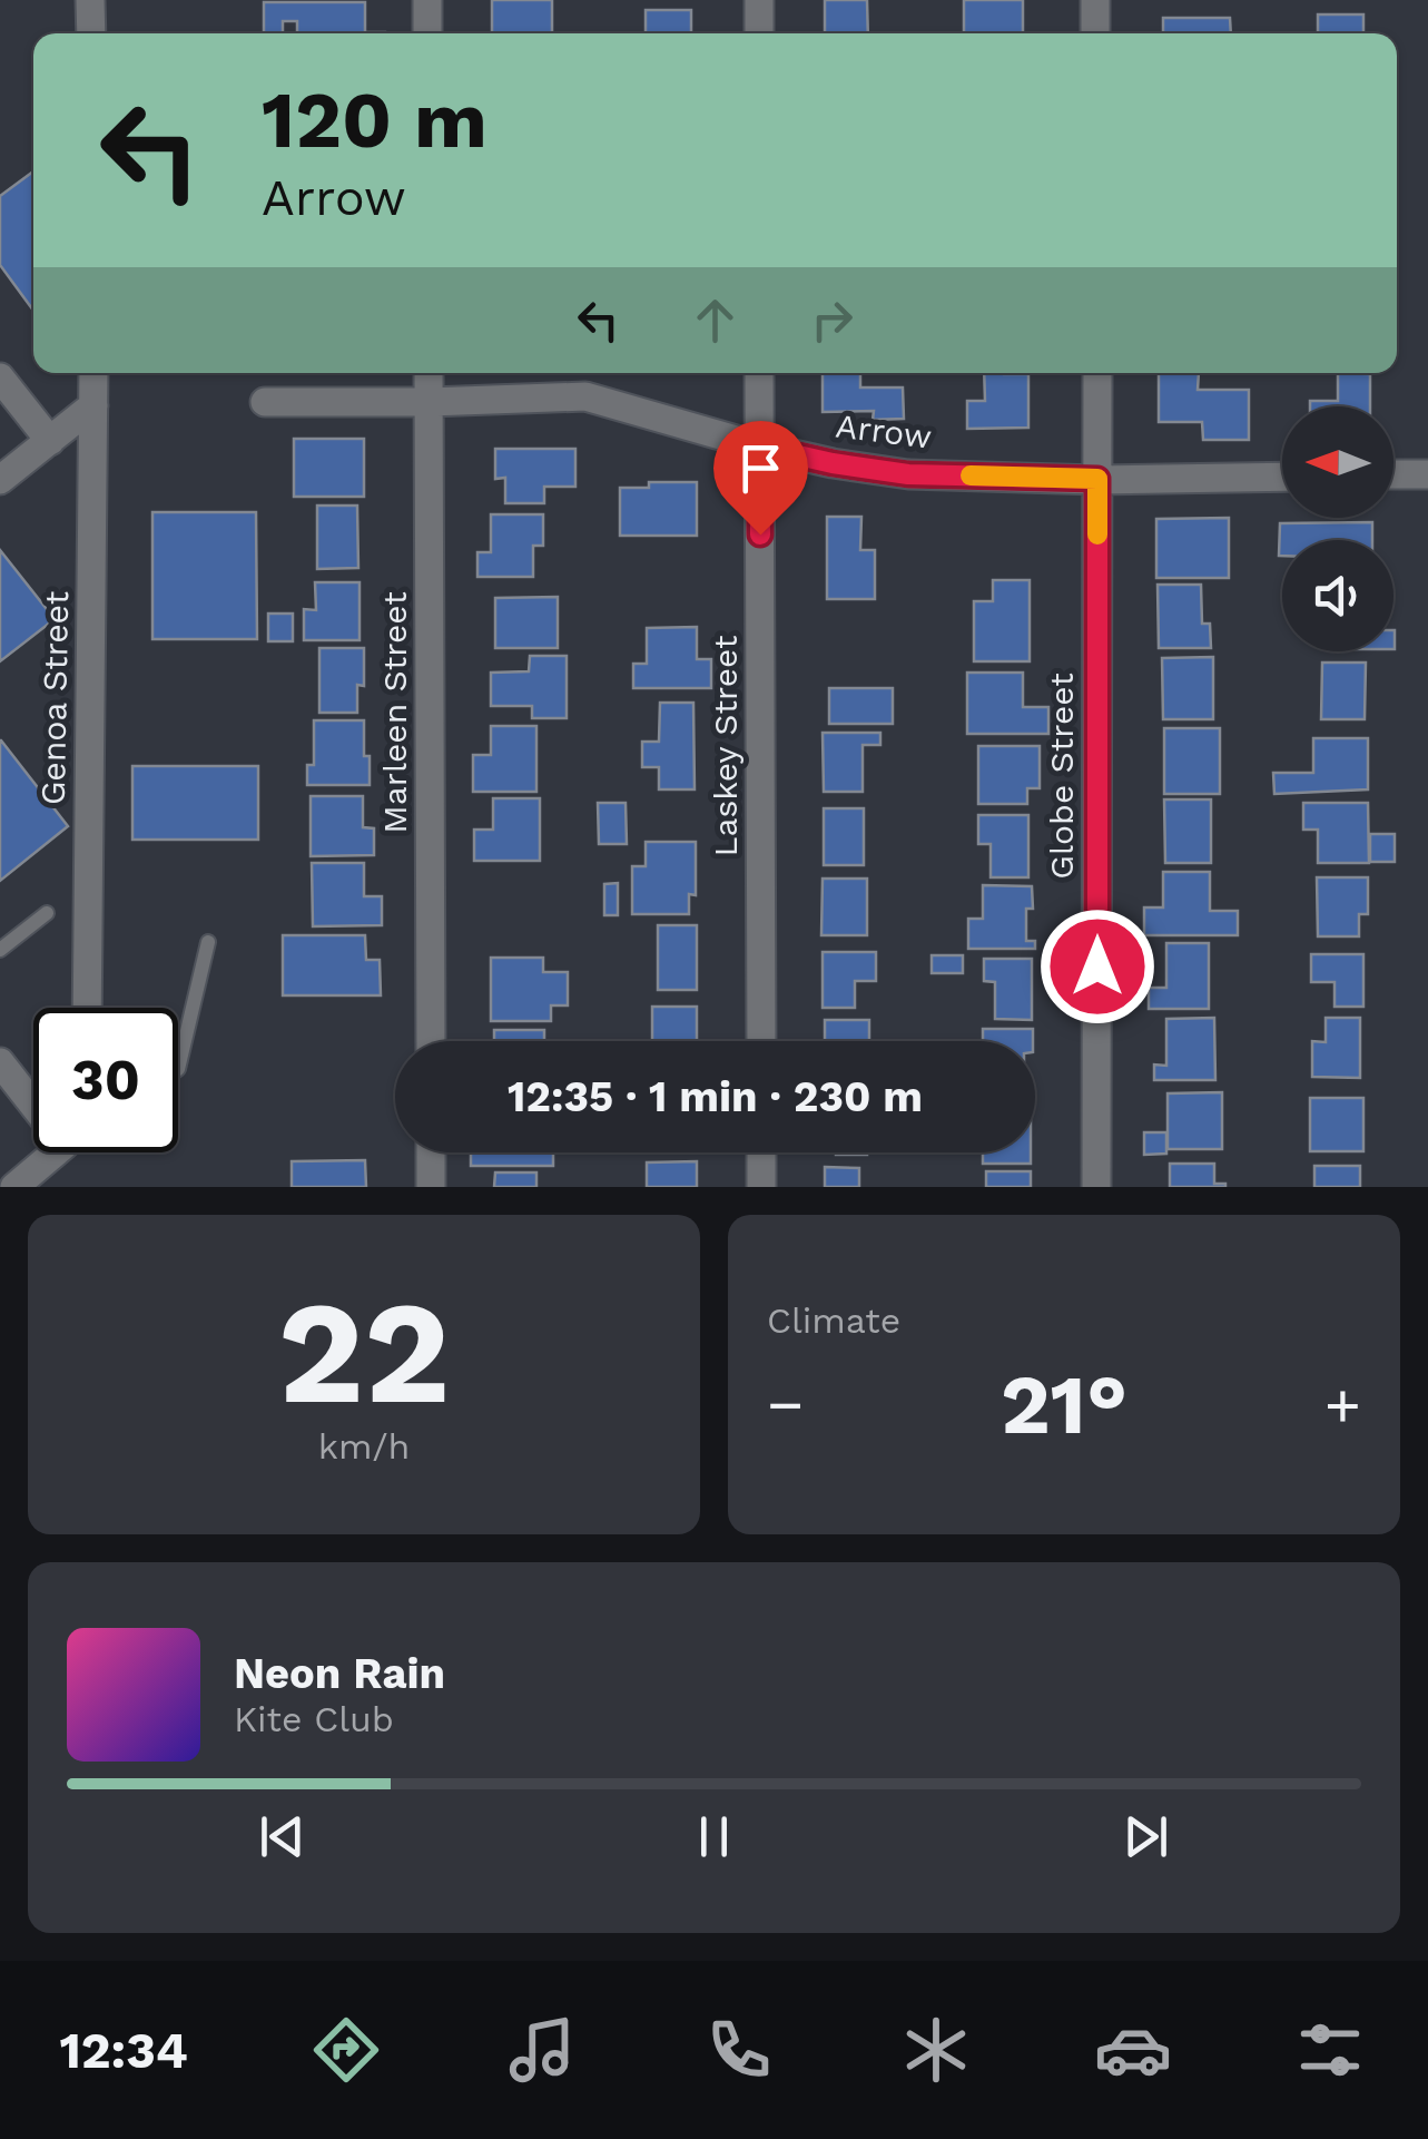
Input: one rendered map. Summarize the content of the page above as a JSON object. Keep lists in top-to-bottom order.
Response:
{
  "streets": {
    "street": [
      "Arrow",
      "Genoa Street",
      "Marleen Street",
      "Laskey Street",
      "Globe Street"
    ]
  },
  "crossings": [
    ["Arrow", "Marleen Street"],
    ["Arrow", "Laskey Street"],
    ["Arrow", "Globe Street"]
  ],
  "north": "left",
  "page": {
    "turn": ["120 m", "Arrow"],
    "limit": "30",
    "trip": "12:35 · 1 min · 230 m",
    "tile": [
      ["22", "km/h"],
      "Climate"
    ],
    "heat": ["−", "21°", "+"],
    "song": ["Neon Rain", "Kite Club"],
    "tabs": "12:34"
  }
}
